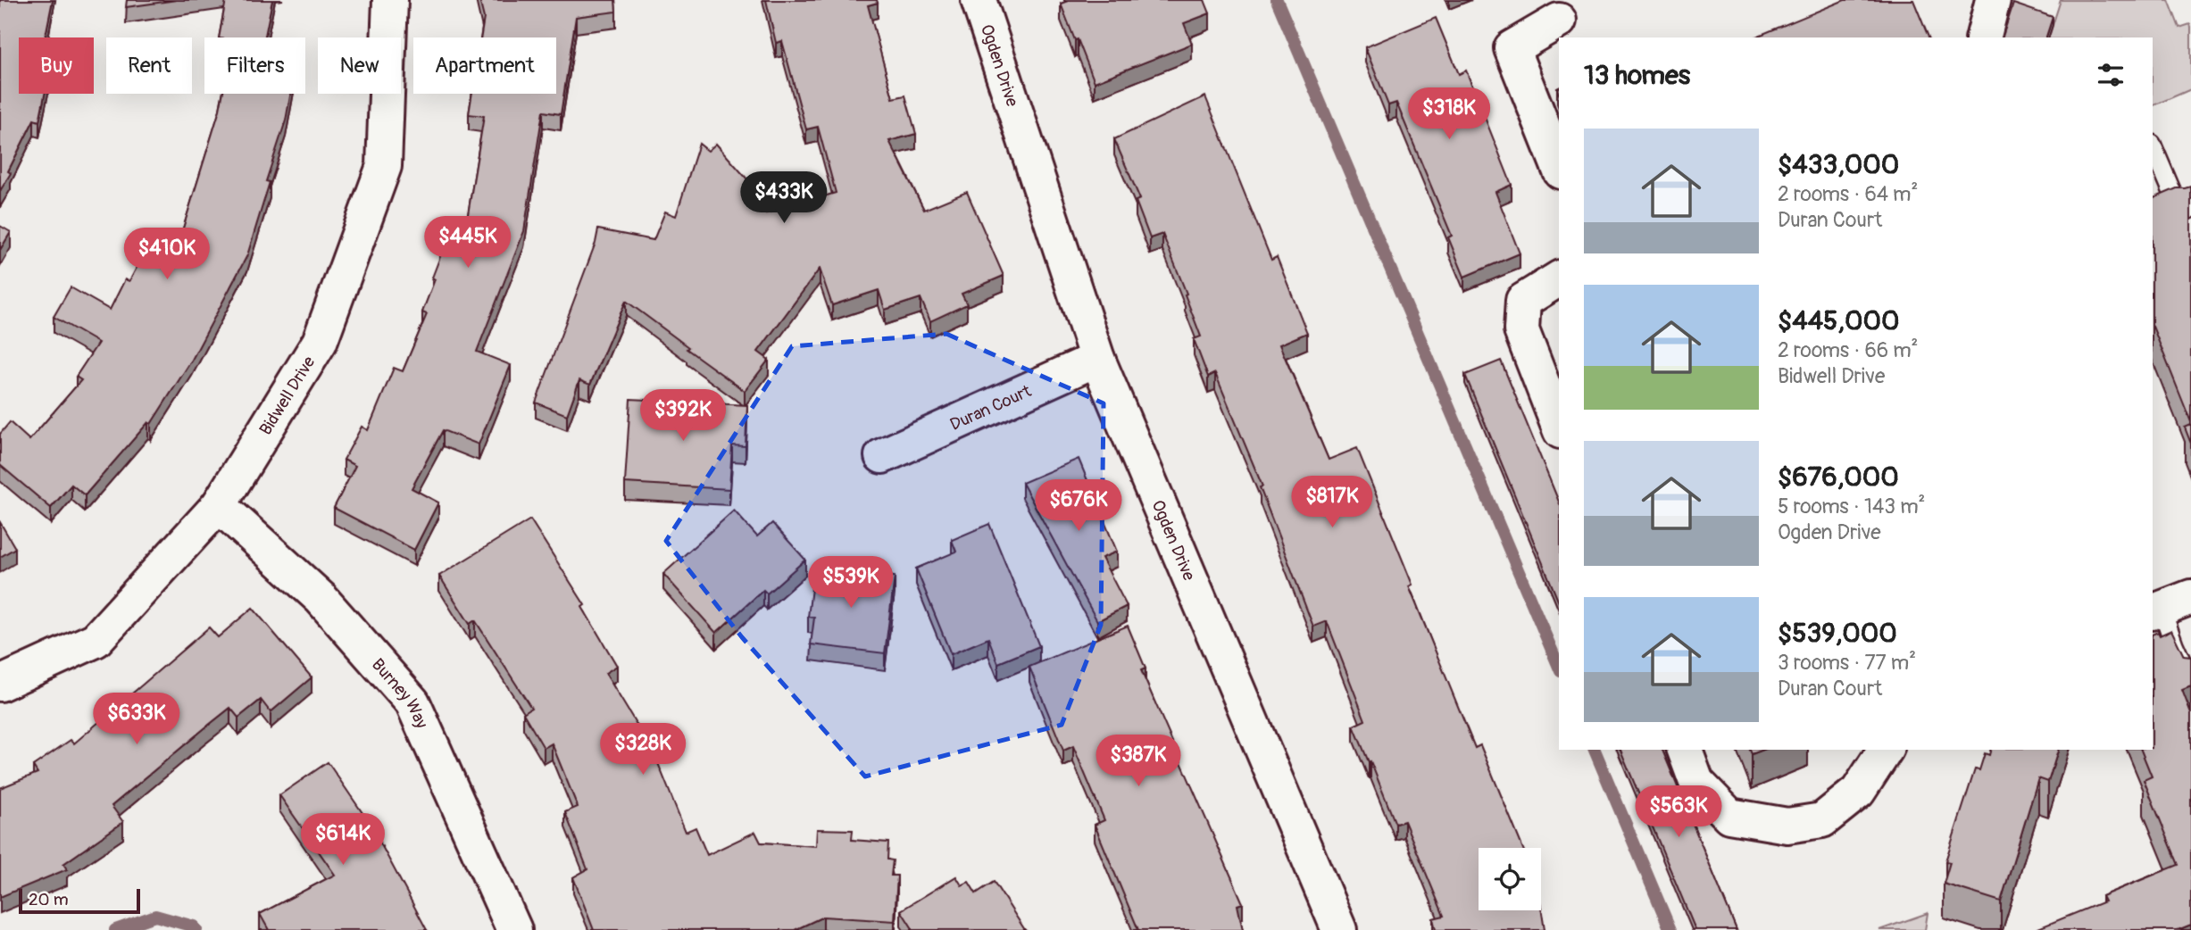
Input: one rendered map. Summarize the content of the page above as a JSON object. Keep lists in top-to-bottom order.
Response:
{
  "streets": {
    "street": [
      "Ogden Drive",
      "Bidwell Drive",
      "Duran Court",
      "Burney Way"
    ]
  },
  "crossings": [
    ["Ogden Drive", "Duran Court"],
    ["Bidwell Drive", "Burney Way"]
  ],
  "scale_bar": "20 m",
  "page": {
    "chip": [
      "Buy",
      "Rent",
      "Filters",
      "New",
      "Apartment"
    ],
    "heading": "13 homes",
    "price": [
      "$318K",
      "$433K",
      "$445K",
      "$410K",
      "$392K",
      "$817K",
      "$676K",
      "$539K",
      "$633K",
      "$328K",
      "$387K",
      "$563K",
      "$614K"
    ],
    "list": [
      {
        "name": "$433,000",
        "note": "2 rooms · 64 m² · Duran Court"
      },
      {
        "name": "$445,000",
        "note": "2 rooms · 66 m² · Bidwell Drive"
      },
      {
        "name": "$676,000",
        "note": "5 rooms · 143 m² · Ogden Drive"
      },
      {
        "name": "$539,000",
        "note": "3 rooms · 77 m² · Duran Court"
      }
    ],
    "scale": "20 m"
  }
}
